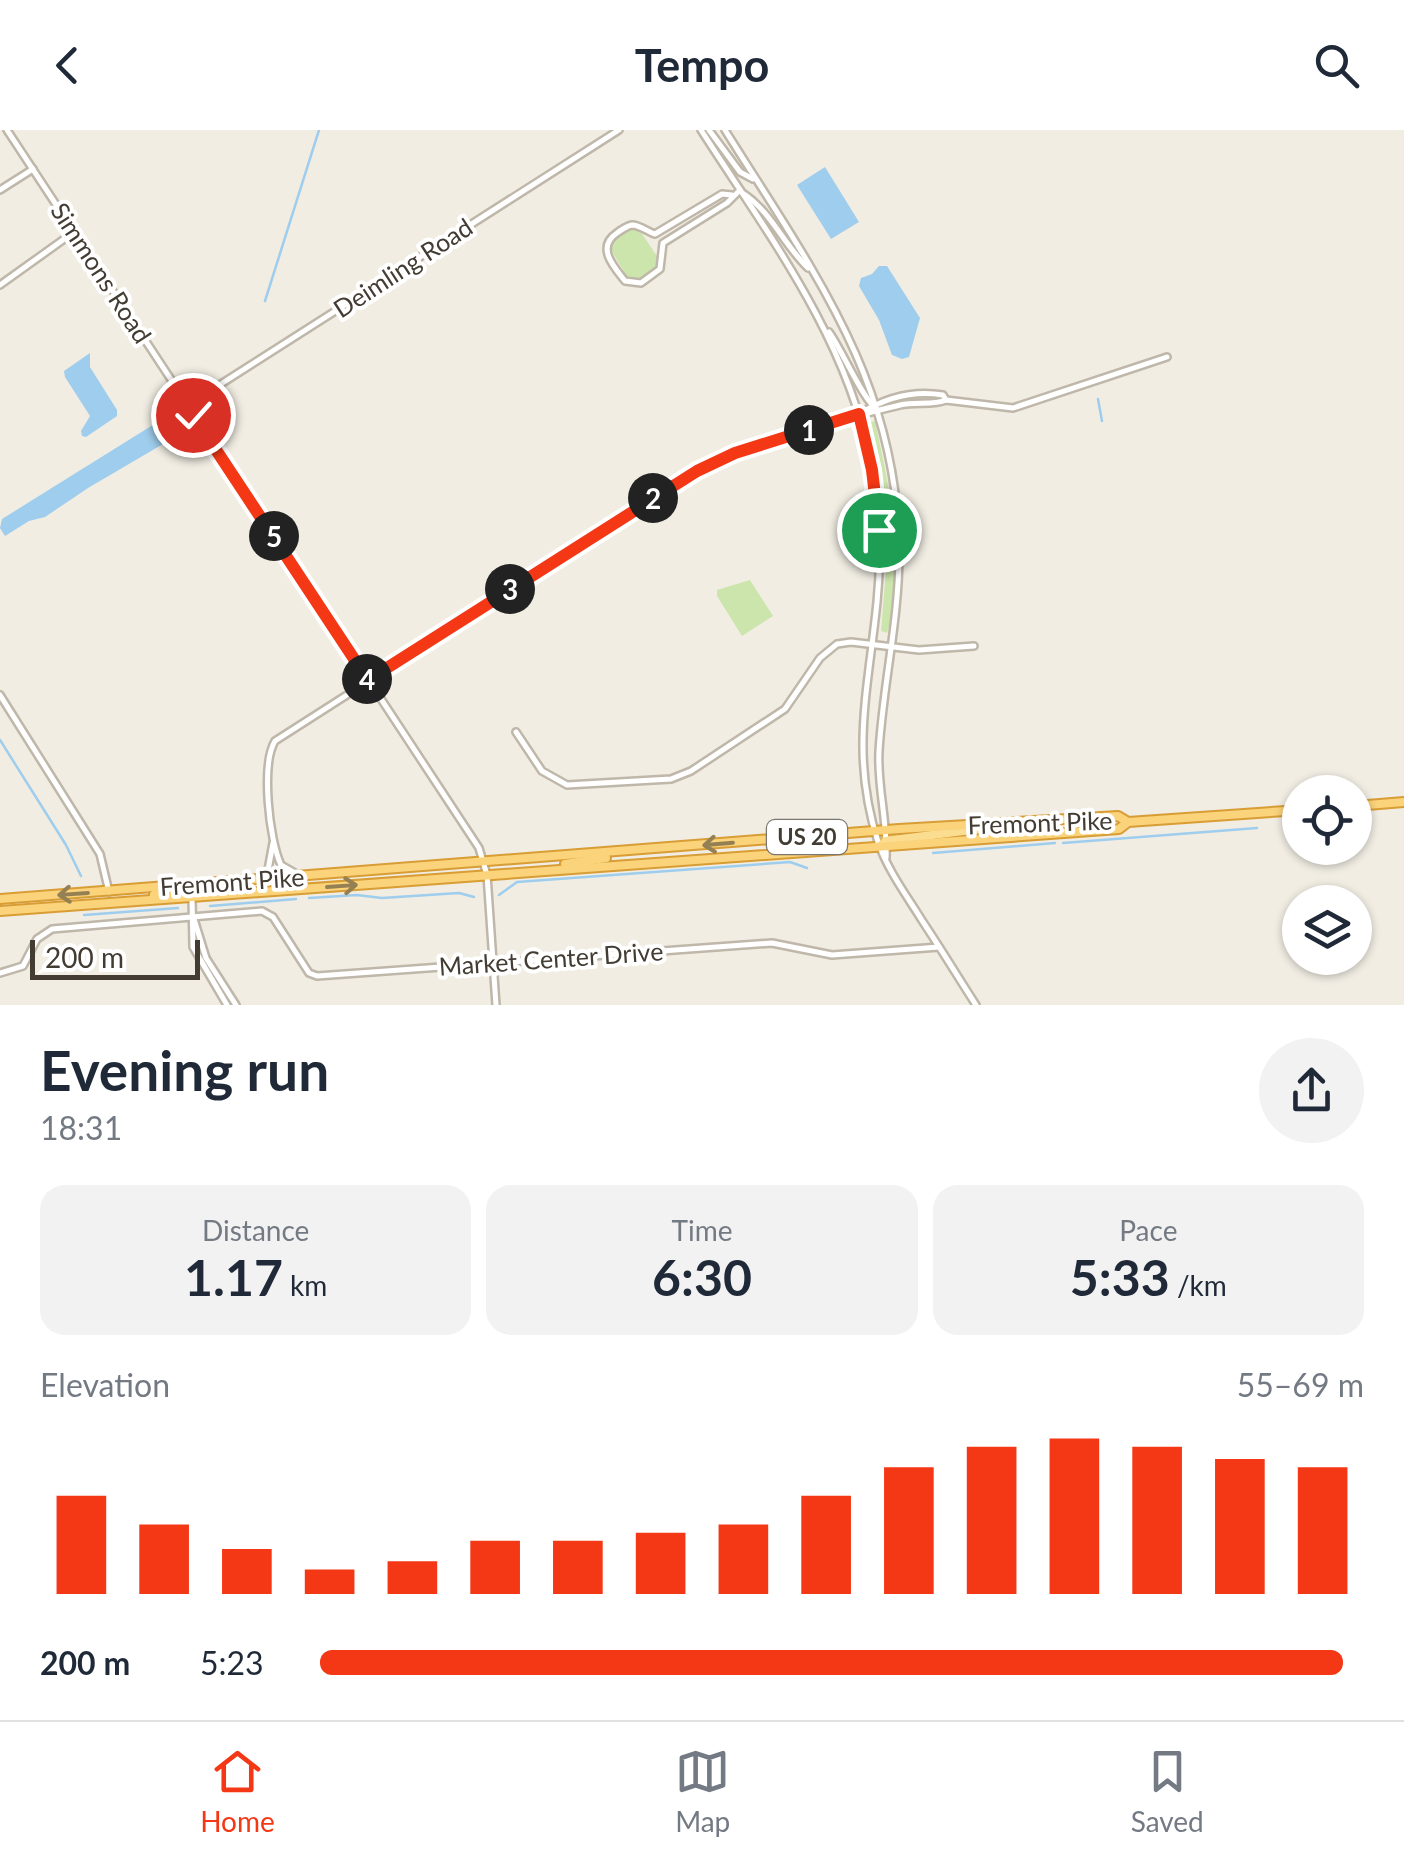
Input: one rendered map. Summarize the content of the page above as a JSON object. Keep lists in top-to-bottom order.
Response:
{
  "streets": {
    "highway": ["Fremont Pike", "US 20"],
    "street": ["Deimling Road", "Simmons Road", "Market Center Drive"]
  },
  "crossings": [
    ["Deimling Road", "Simmons Road"],
    ["Simmons Road", "Fremont Pike"],
    ["Fremont Pike", "US 20"]
  ],
  "scale_bar": "200 m",
  "page": {
    "header": "Tempo",
    "pins": [
      "1",
      "2",
      "5",
      "3",
      "4"
    ],
    "scale": "200 m",
    "heading": ["Evening run", "18:31"],
    "stats": [
      ["Distance", "1.17 km"],
      ["Time", "6:30"],
      ["Pace", "5:33 /km"]
    ],
    "chart": ["Elevation", "55–69 m"],
    "list": [
      {
        "name": "200 m",
        "note": "5:23"
      }
    ],
    "tabs": ["Home", "Map", "Saved"]
  }
}
